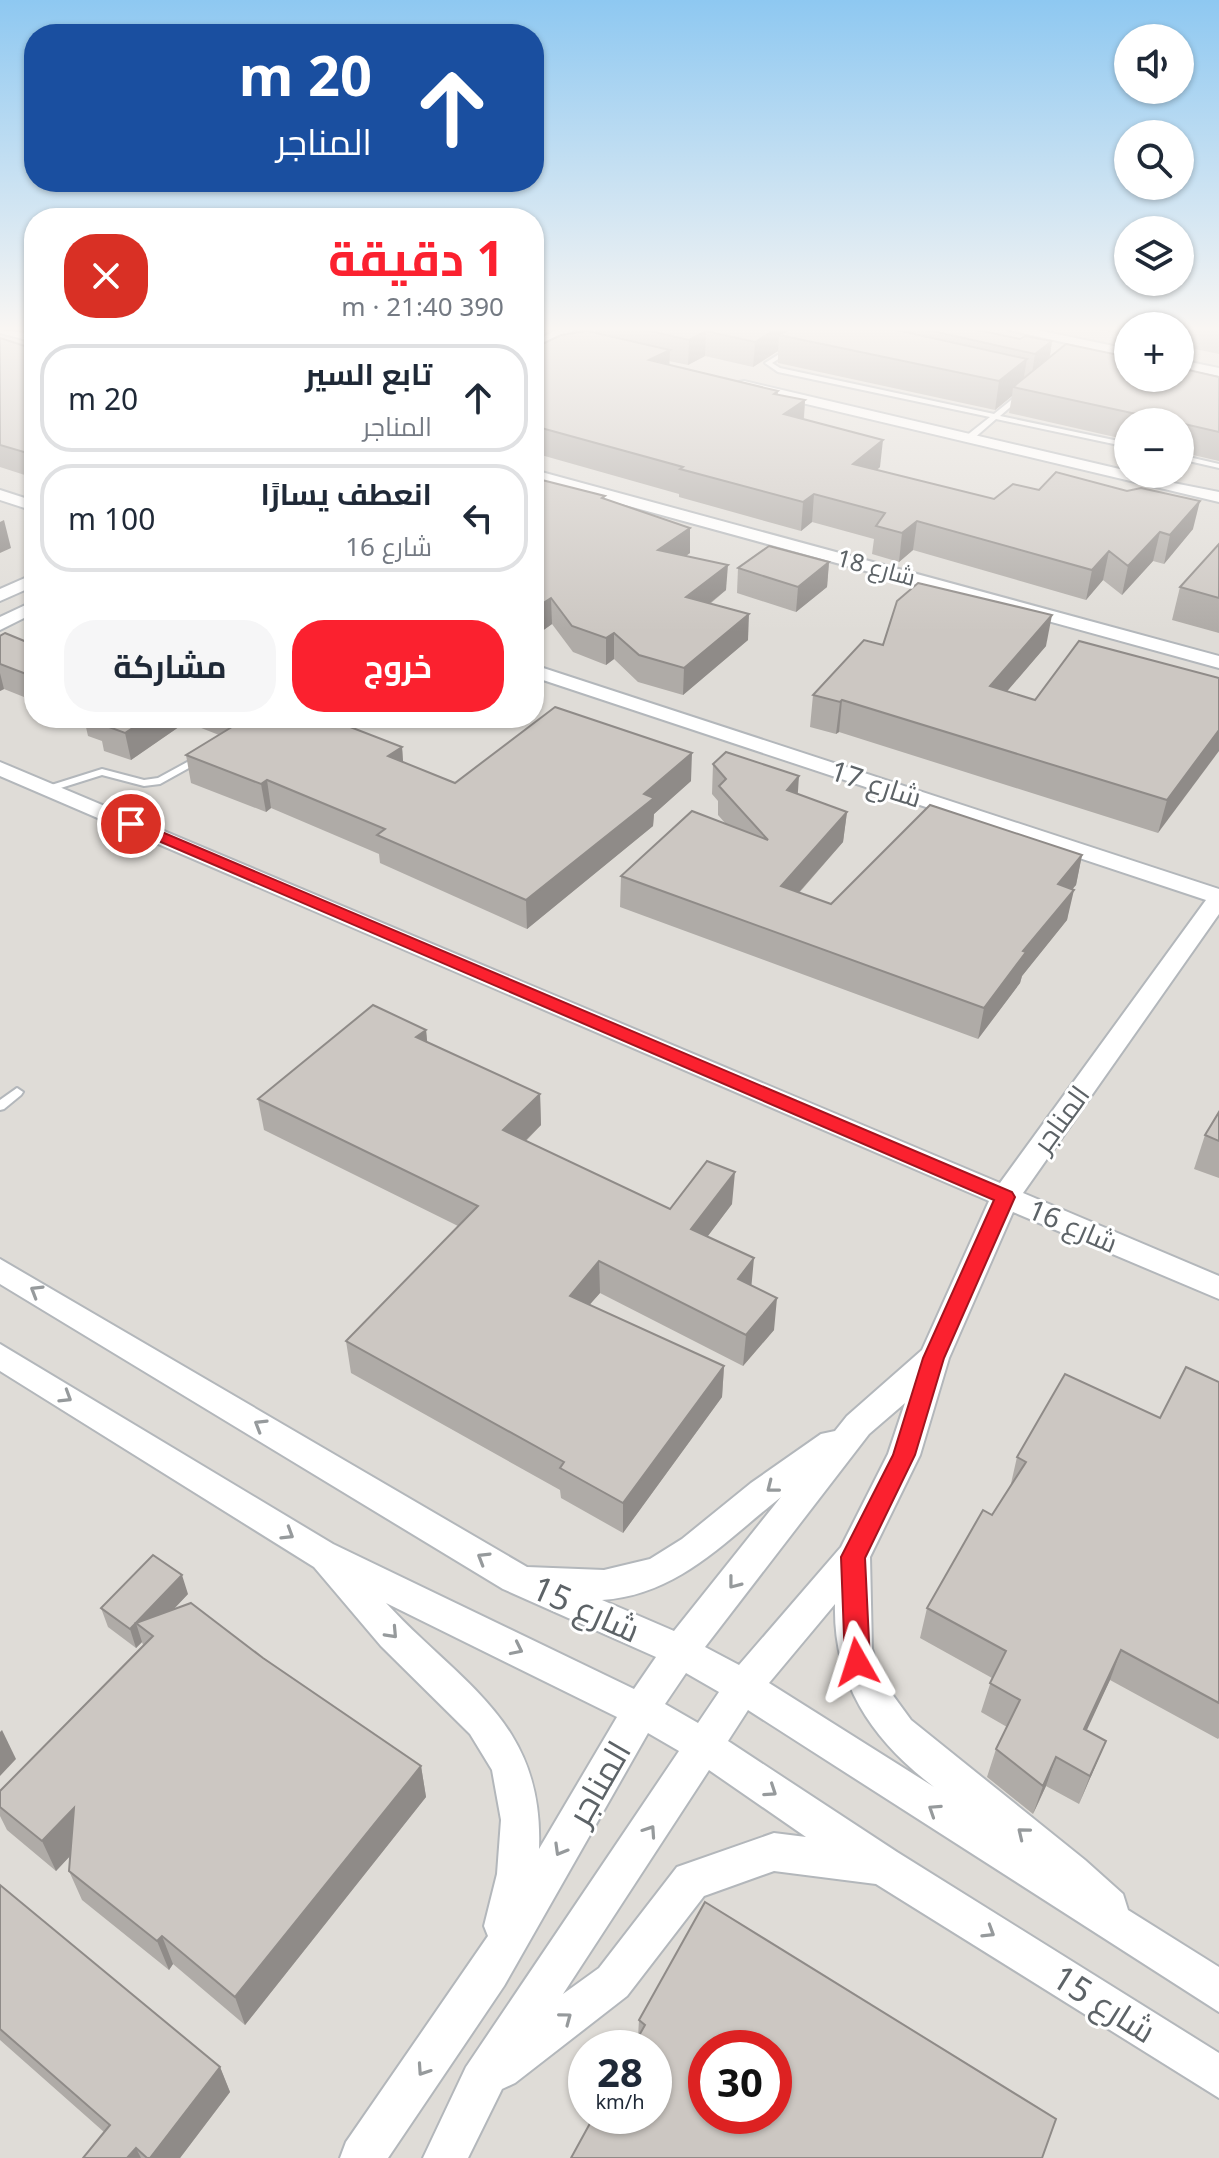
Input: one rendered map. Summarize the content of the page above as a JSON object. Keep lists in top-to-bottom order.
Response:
{
  "streets": {
    "street": [
      "شارع 18",
      "شارع 17",
      "المناجر",
      "شارع 16",
      "شارع 15"
    ]
  },
  "crossings": [
    ["شارع 17", "المناجر"],
    ["المناجر", "شارع 16"],
    ["المناجر", "شارع 15"]
  ],
  "page": {
    "map_buttons": ["+", "−"],
    "turn": ["20 m", "المناجر"],
    "heading": ["1 دقيقة", "390 m · 21:40"],
    "list": [
      {
        "name": "تابع السير",
        "note": "المناجر",
        "value": "20 m"
      },
      {
        "name": "انعطف يسارًا",
        "note": "شارع 16",
        "value": "100 m"
      }
    ],
    "buttons": ["خروج", "مشاركة"],
    "speed": "28 km/h",
    "limit": "30"
  }
}
